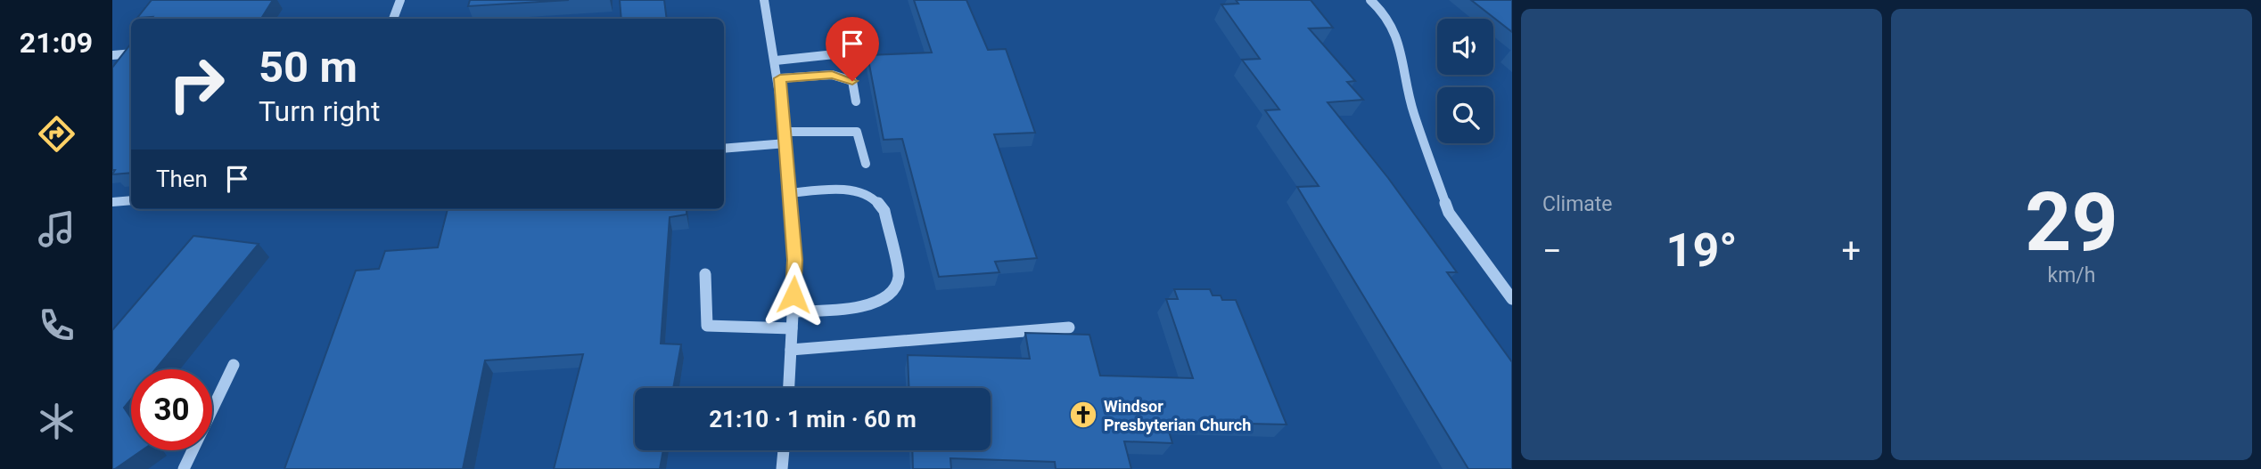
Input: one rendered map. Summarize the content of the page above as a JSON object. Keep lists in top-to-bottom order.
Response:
{
  "places": {
    "church": ["Windsor Presbyterian Church"]
  },
  "page": {
    "tabs": "21:09",
    "tile": [
      "Climate",
      ["29", "km/h"]
    ],
    "turn": ["50 m", "Turn right"],
    "then": "Then",
    "heat": ["−", "19°", "+"],
    "limit": "30",
    "trip": "21:10 · 1 min · 60 m"
  }
}
